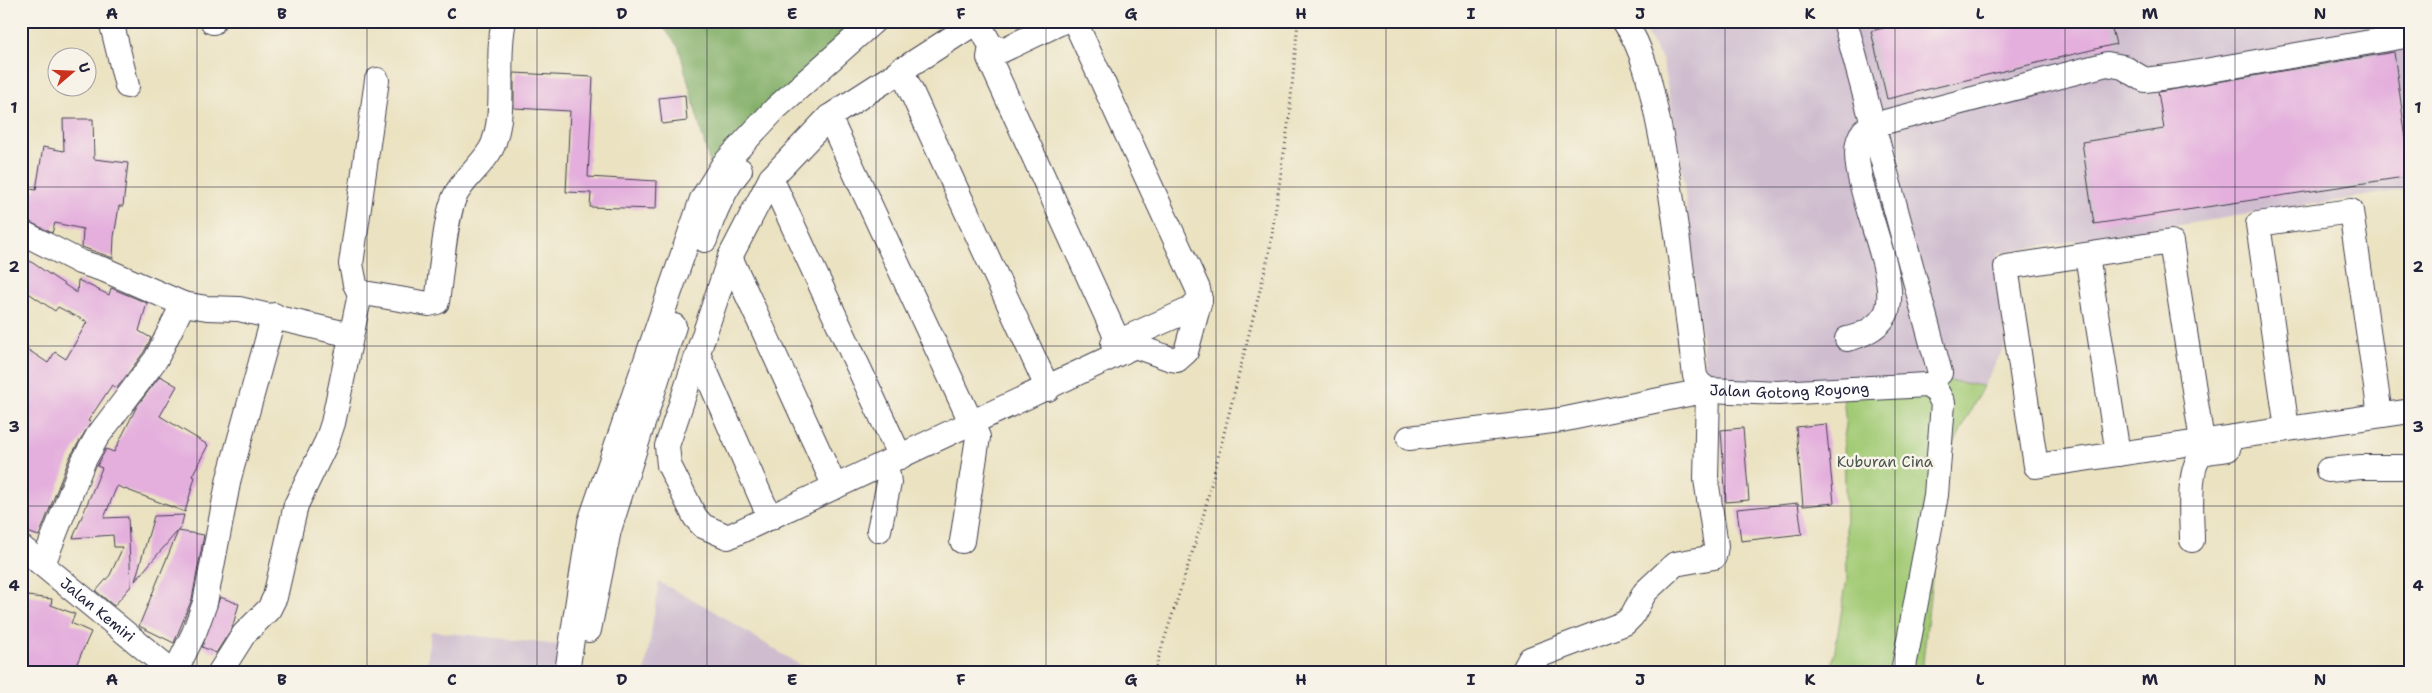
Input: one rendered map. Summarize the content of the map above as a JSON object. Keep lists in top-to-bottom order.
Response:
{
  "streets": {
    "street": ["Jalan Gotong Royong", "Jalan Kemiri"]
  },
  "parks": ["Kuburan Cina"],
  "north": "right",
  "grid": {
    "columns": [
      "A",
      "B",
      "C",
      "D",
      "E",
      "F",
      "G",
      "H",
      "I",
      "J",
      "K",
      "L",
      "M",
      "N"
    ],
    "rows": [
      "1",
      "2",
      "3",
      "4"
    ]
  }
}
